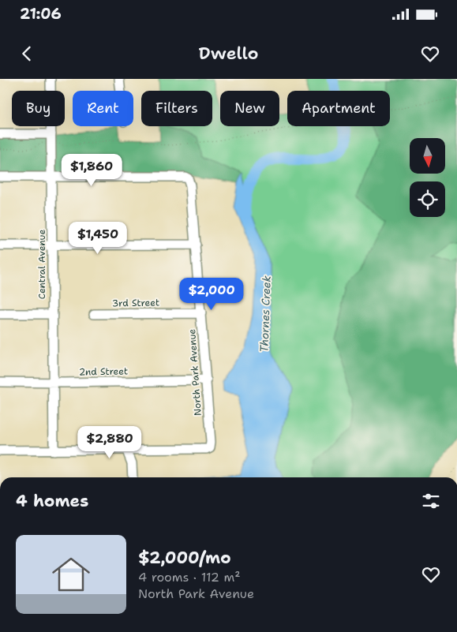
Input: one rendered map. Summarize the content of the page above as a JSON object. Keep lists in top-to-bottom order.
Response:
{
  "streets": {
    "street": [
      "Central Avenue",
      "3rd Street",
      "2nd Street",
      "North Park Avenue"
    ]
  },
  "crossings": [
    ["Central Avenue", "2nd Street"],
    ["Central Avenue", "North Park Avenue"],
    ["3rd Street", "North Park Avenue"],
    ["2nd Street", "North Park Avenue"]
  ],
  "water": ["Thornes Creek"],
  "north": "bottom",
  "page": {
    "status": "21:06",
    "header": "Dwello",
    "chip": [
      "Buy",
      "Rent",
      "Filters",
      "New",
      "Apartment"
    ],
    "price": [
      "$1,860",
      "$1,450",
      "$2,000",
      "$2,880"
    ],
    "heading": "4 homes",
    "list": [
      {
        "name": "$2,000/mo",
        "note": "4 rooms · 112 m² · North Park Avenue"
      }
    ]
  }
}
